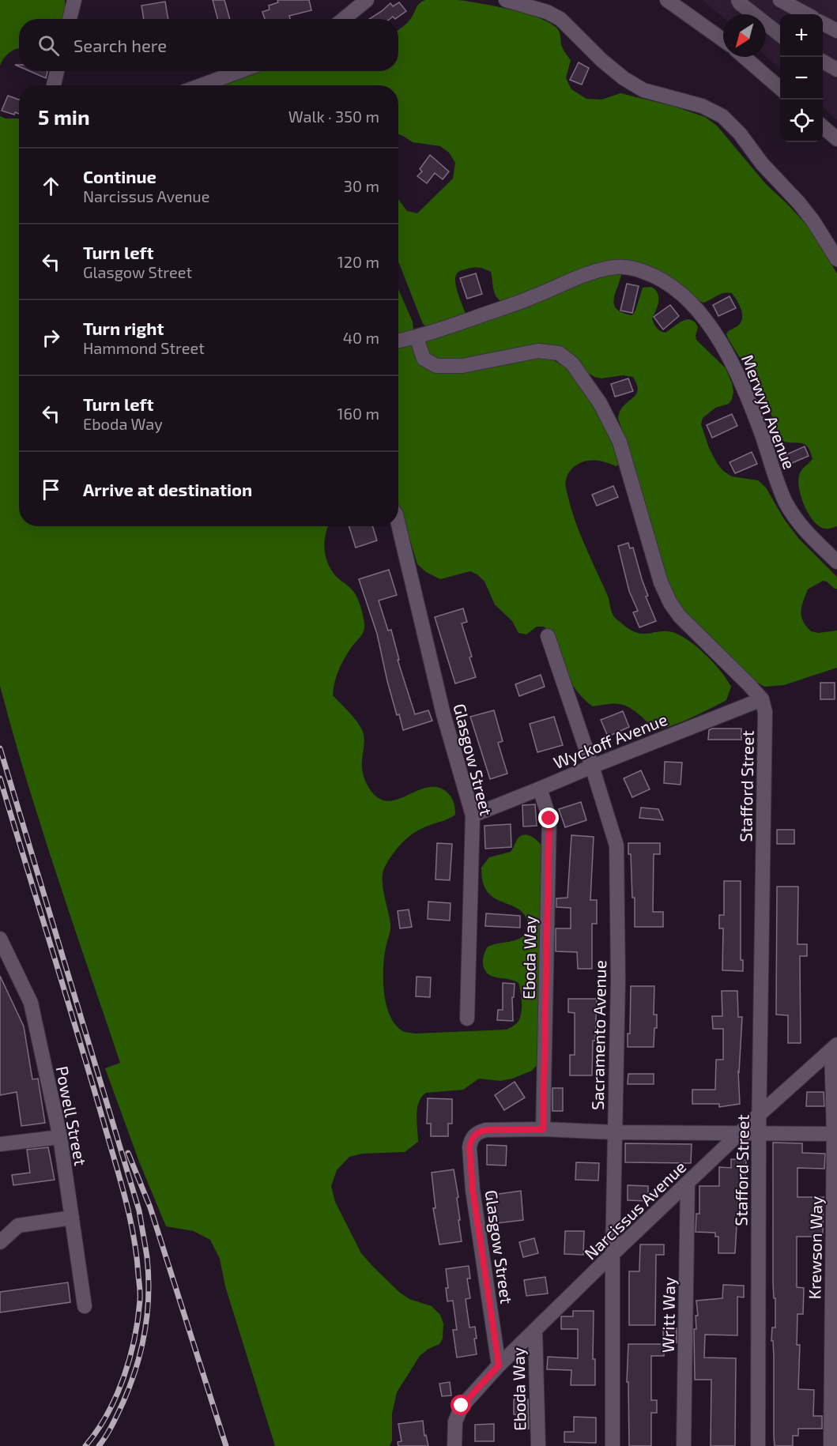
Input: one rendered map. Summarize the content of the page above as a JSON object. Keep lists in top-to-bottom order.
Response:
{
  "streets": {
    "street": [
      "Merwyn Avenue",
      "Wyckoff Avenue",
      "Glasgow Street",
      "Stafford Street",
      "Eboda Way",
      "Sacramento Avenue",
      "Powell Street",
      "Narcissus Avenue",
      "Krewson Way",
      "Writt Way"
    ]
  },
  "crossings": [
    ["Wyckoff Avenue", "Glasgow Street"],
    ["Wyckoff Avenue", "Stafford Street"],
    ["Wyckoff Avenue", "Eboda Way"],
    ["Wyckoff Avenue", "Sacramento Avenue"],
    ["Glasgow Street", "Eboda Way"],
    ["Glasgow Street", "Narcissus Avenue"],
    ["Stafford Street", "Narcissus Avenue"],
    ["Eboda Way", "Narcissus Avenue"],
    ["Sacramento Avenue", "Narcissus Avenue"],
    ["Narcissus Avenue", "Krewson Way"],
    ["Narcissus Avenue", "Writt Way"]
  ],
  "north": "bottom left",
  "page": {
    "map_buttons": ["+", "−"],
    "search": "Search here",
    "heading": ["5 min", "Walk · 350 m"],
    "list": [
      ["Continue", "Narcissus Avenue", "30 m"],
      ["Turn left", "Glasgow Street", "120 m"],
      ["Turn right", "Hammond Street", "40 m"],
      ["Turn left", "Eboda Way", "160 m"],
      "Arrive at destination"
    ]
  }
}
